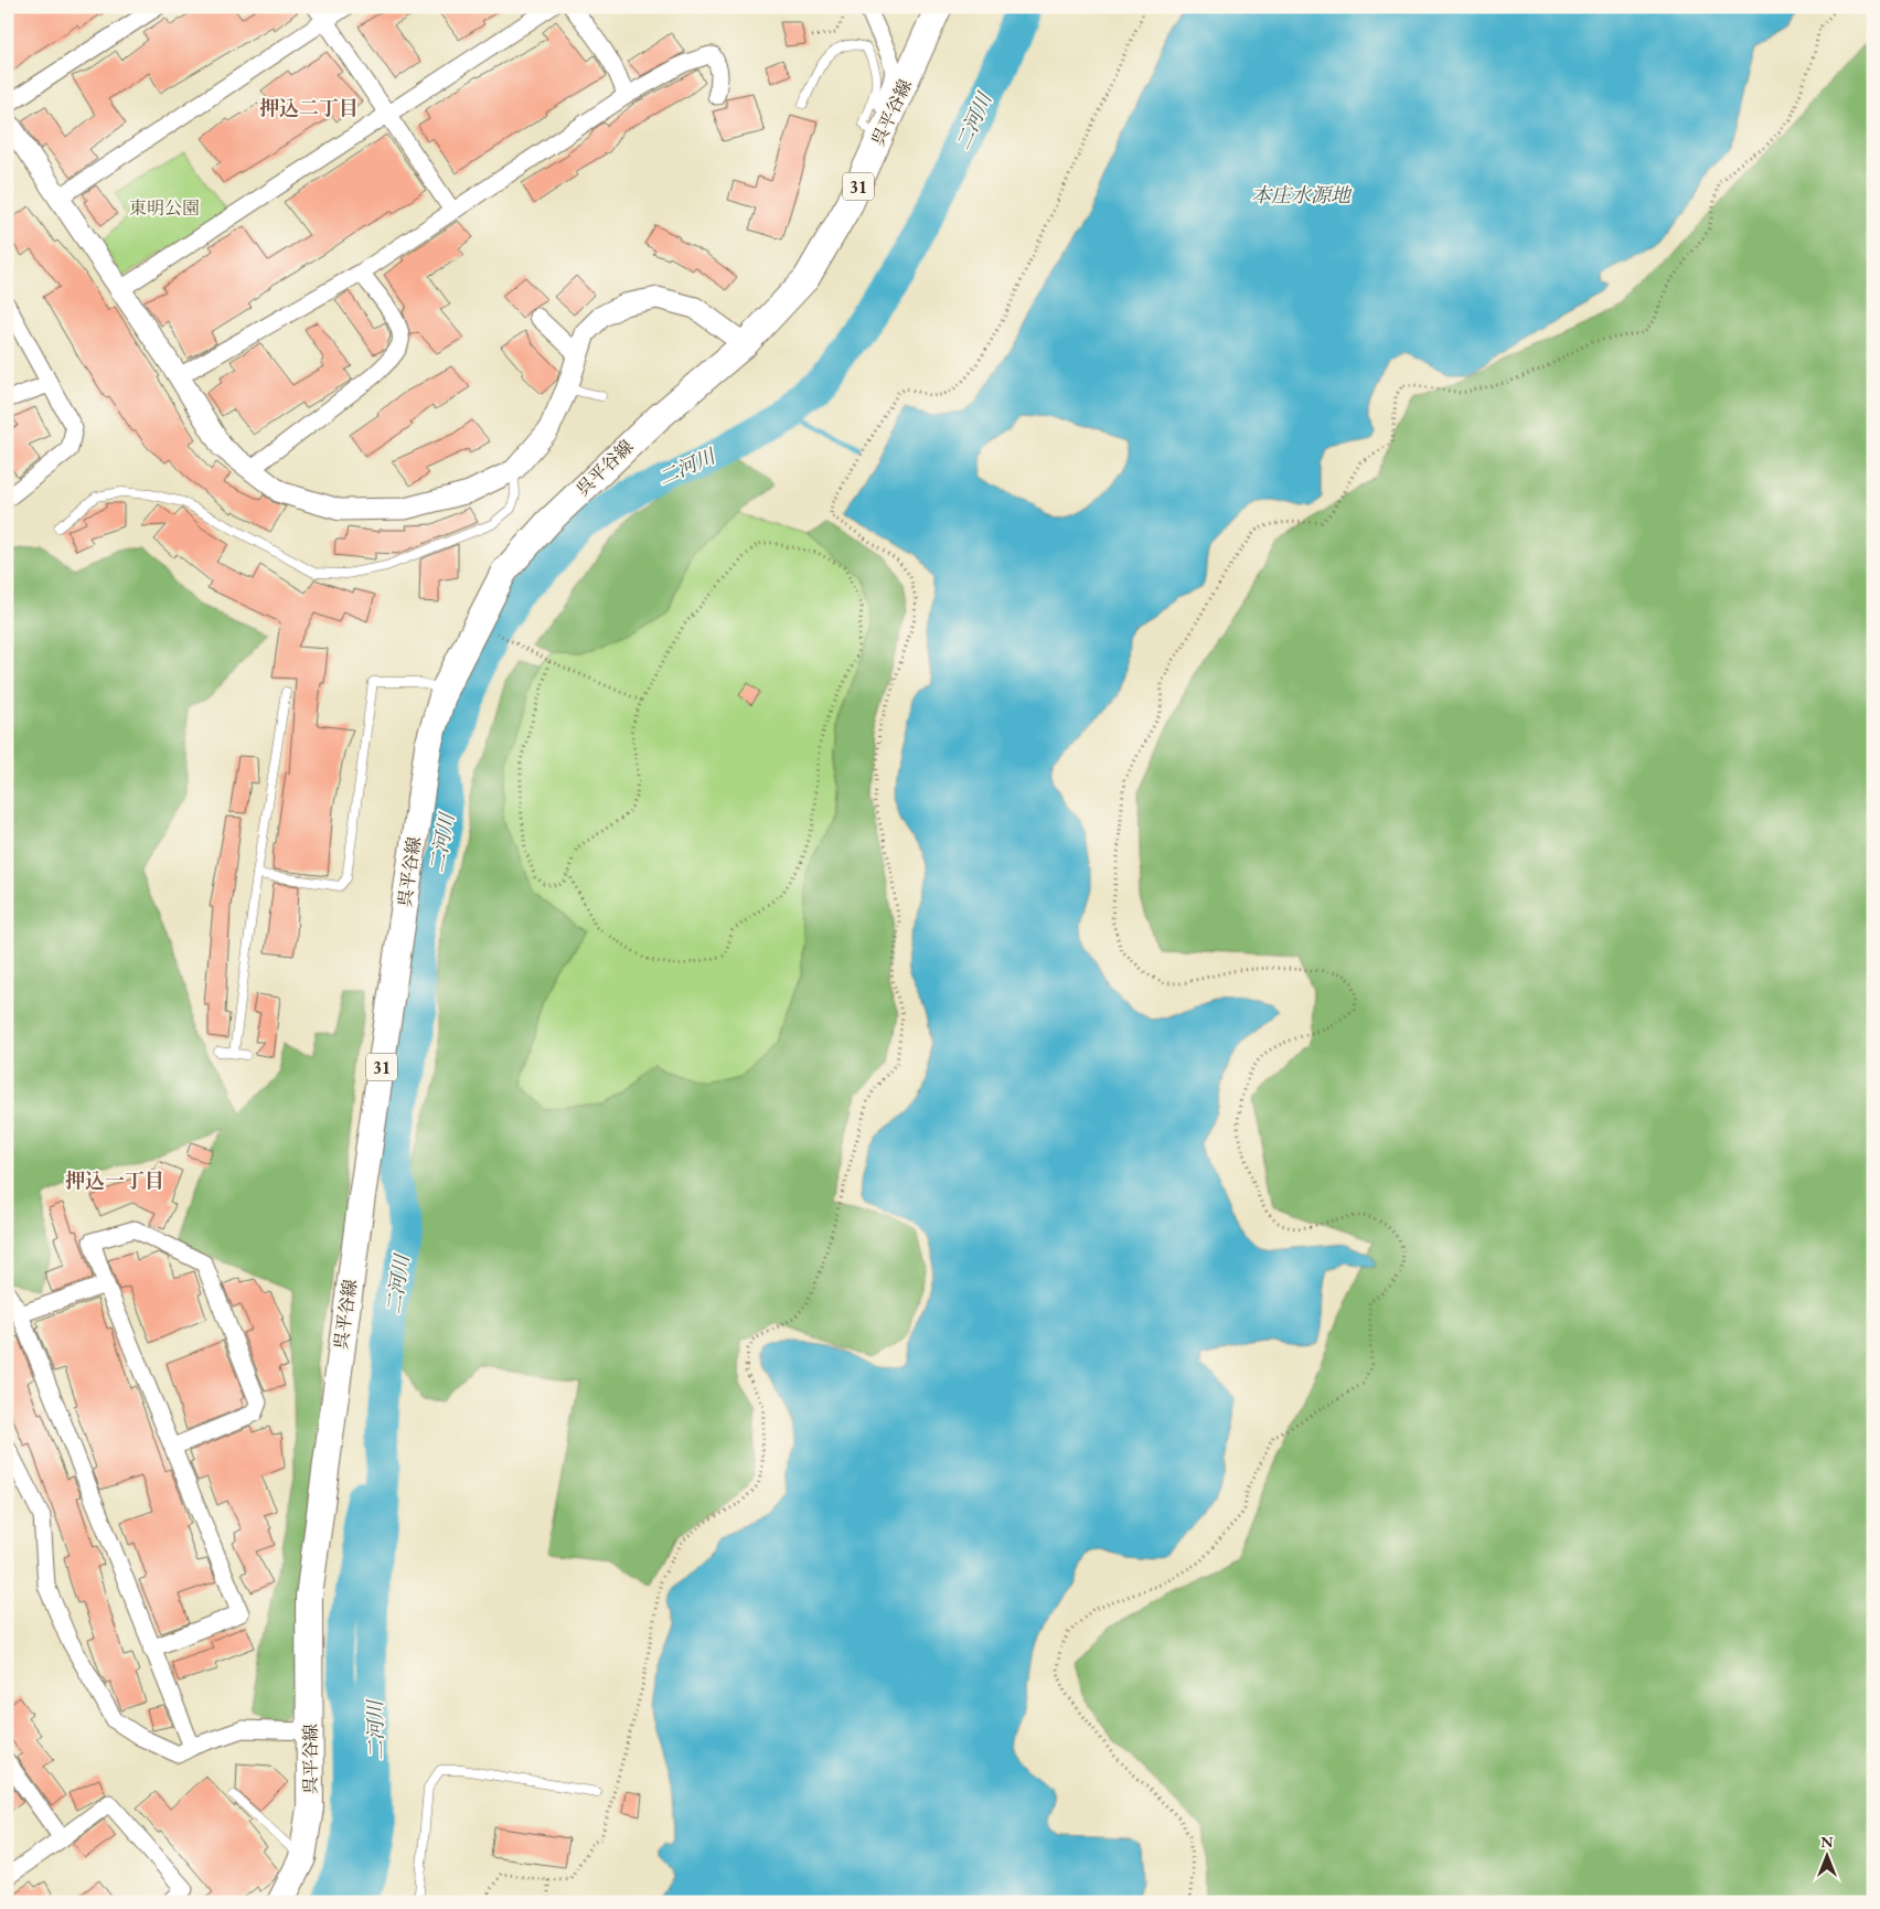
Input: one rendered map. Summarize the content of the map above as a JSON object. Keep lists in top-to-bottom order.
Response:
{
  "streets": {
    "main road": ["呉平谷線", "31"]
  },
  "districts": ["押込二丁目", "押込一丁目"],
  "water": ["二河川", "本庄水源地"],
  "parks": ["東明公園"],
  "north": "top"
}
